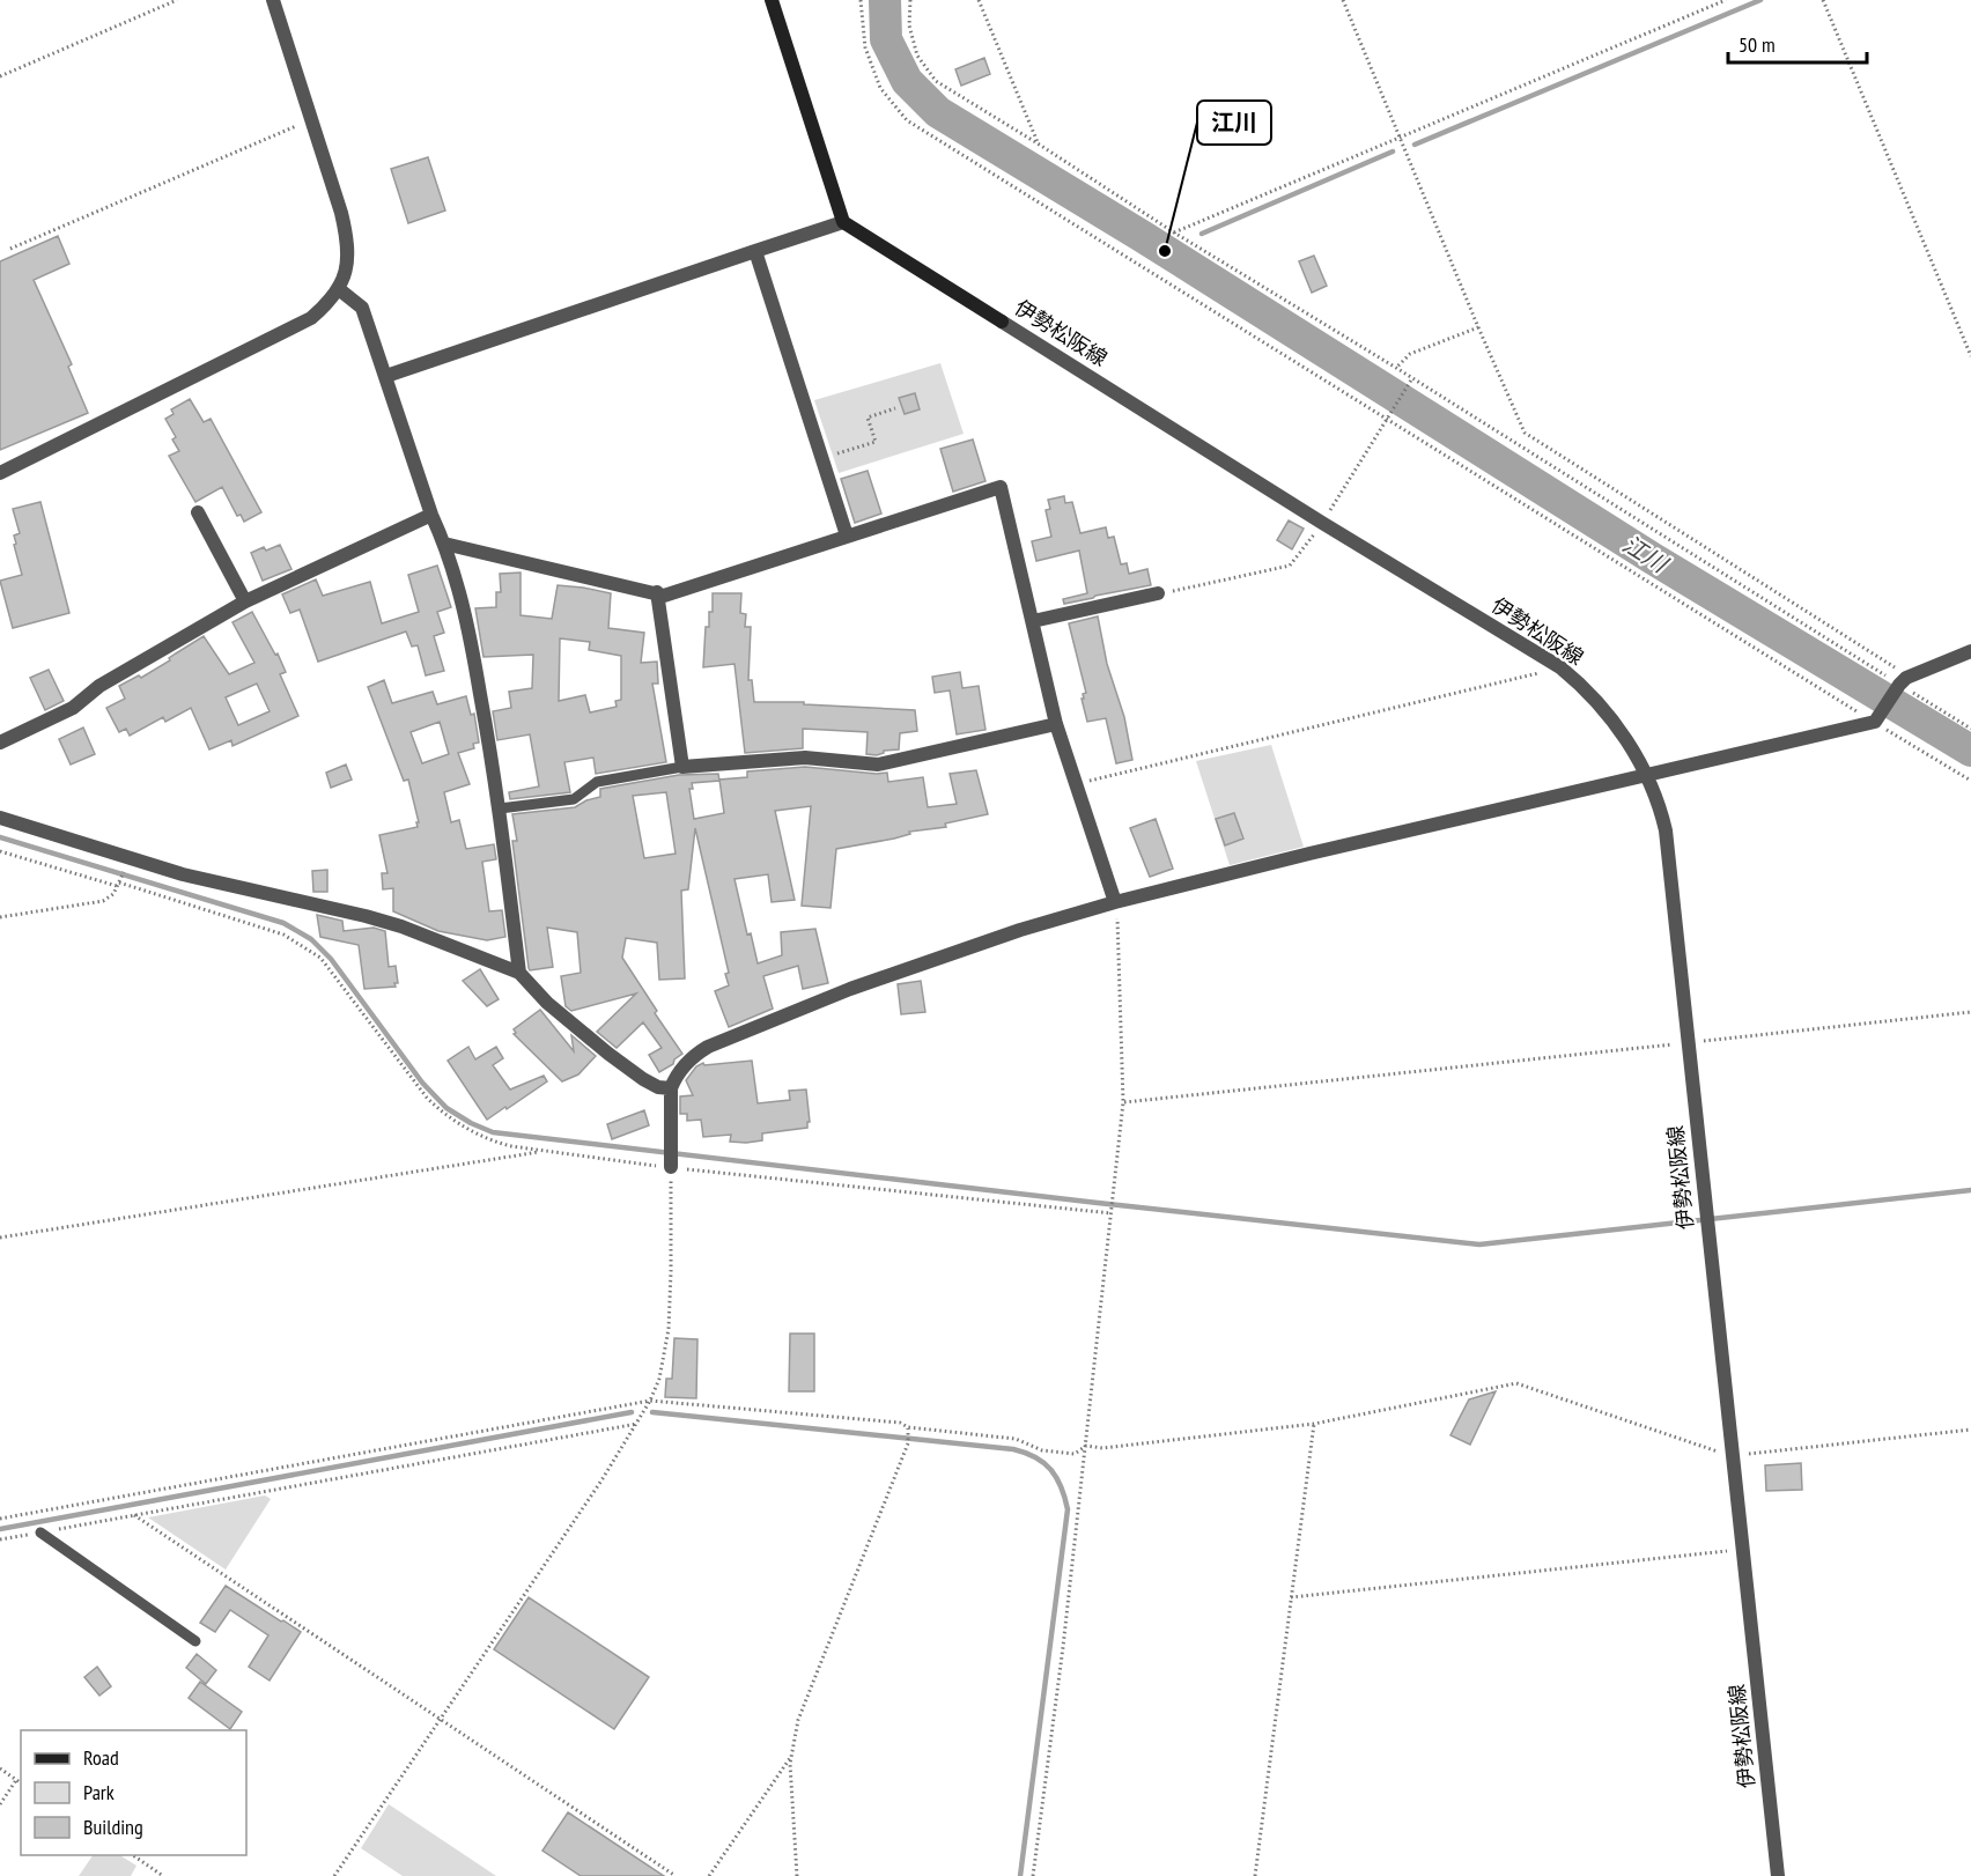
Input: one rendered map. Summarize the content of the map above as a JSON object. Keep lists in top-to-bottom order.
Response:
{
  "streets": {
    "street": ["伊勢松阪線"]
  },
  "water": ["江川"],
  "places": ["江川"],
  "legend": ["Road", "Park", "Building"],
  "scale_bar": "50 m"
}
